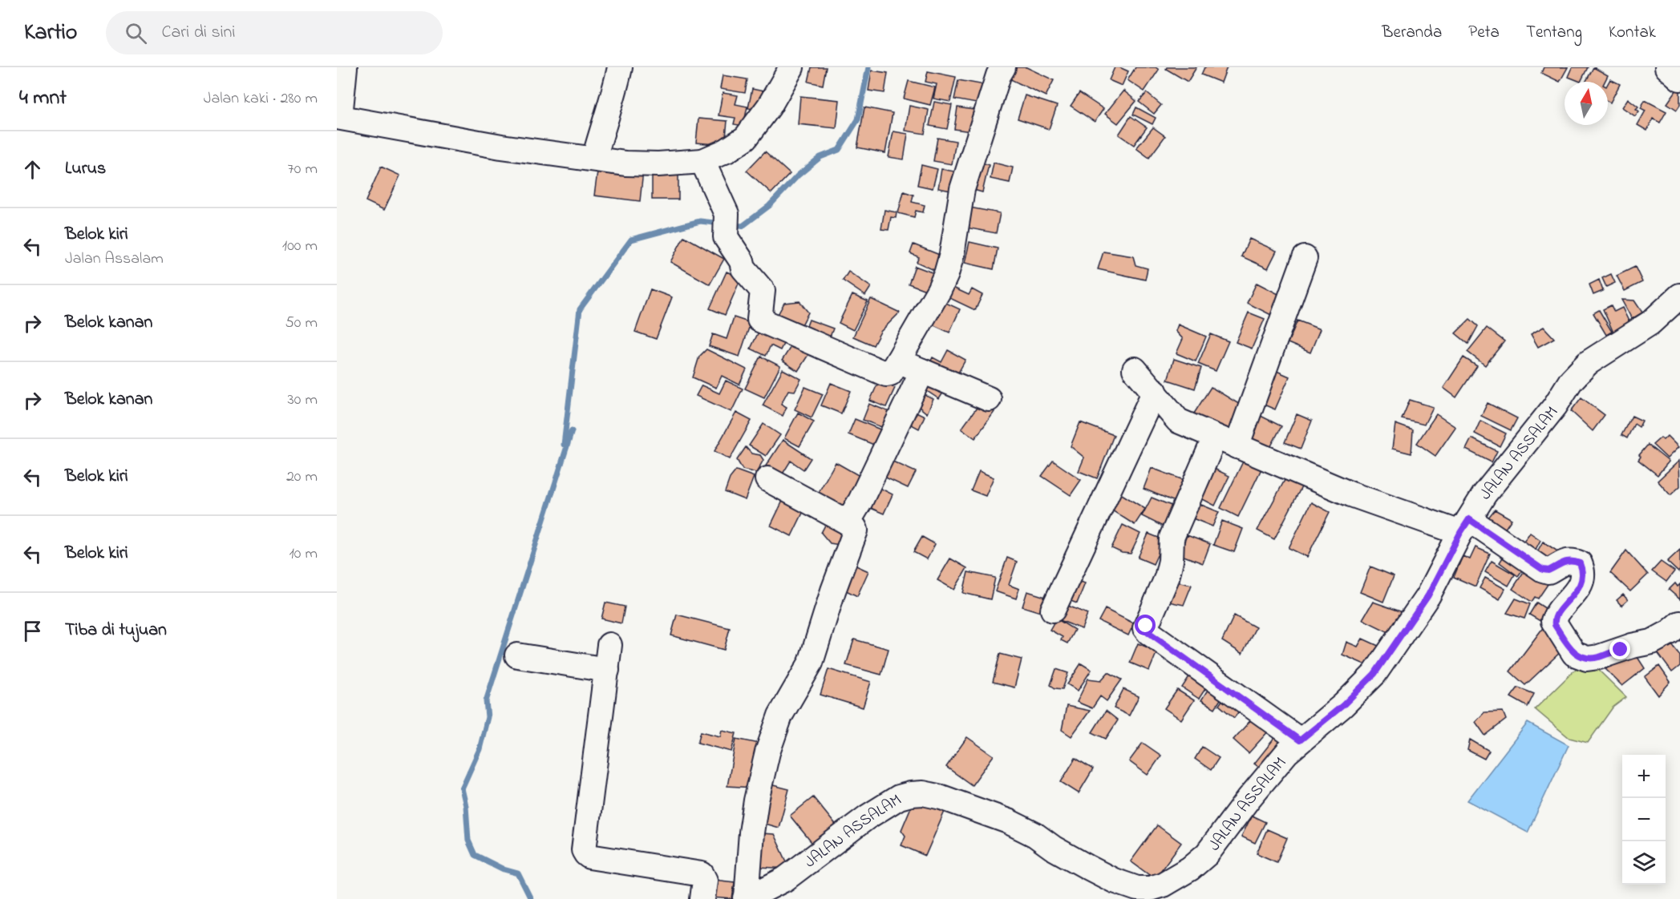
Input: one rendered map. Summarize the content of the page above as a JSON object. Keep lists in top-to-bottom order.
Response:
{
  "streets": {
    "street": ["JALAN ASSALAM"]
  },
  "north": "top",
  "page": {
    "header": "Kartio",
    "search": "Cari di sini",
    "nav": [
      "Beranda",
      "Peta",
      "Tentang",
      "Kontak"
    ],
    "heading": ["4 mnt", "Jalan kaki · 280 m"],
    "list": [
      ["Lurus", "70 m"],
      ["Belok kiri", "Jalan Assalam", "100 m"],
      ["Belok kanan", "50 m"],
      ["Belok kanan", "30 m"],
      ["Belok kiri", "20 m"],
      ["Belok kiri", "10 m"],
      "Tiba di tujuan"
    ],
    "map_buttons": ["+", "−"]
  }
}
